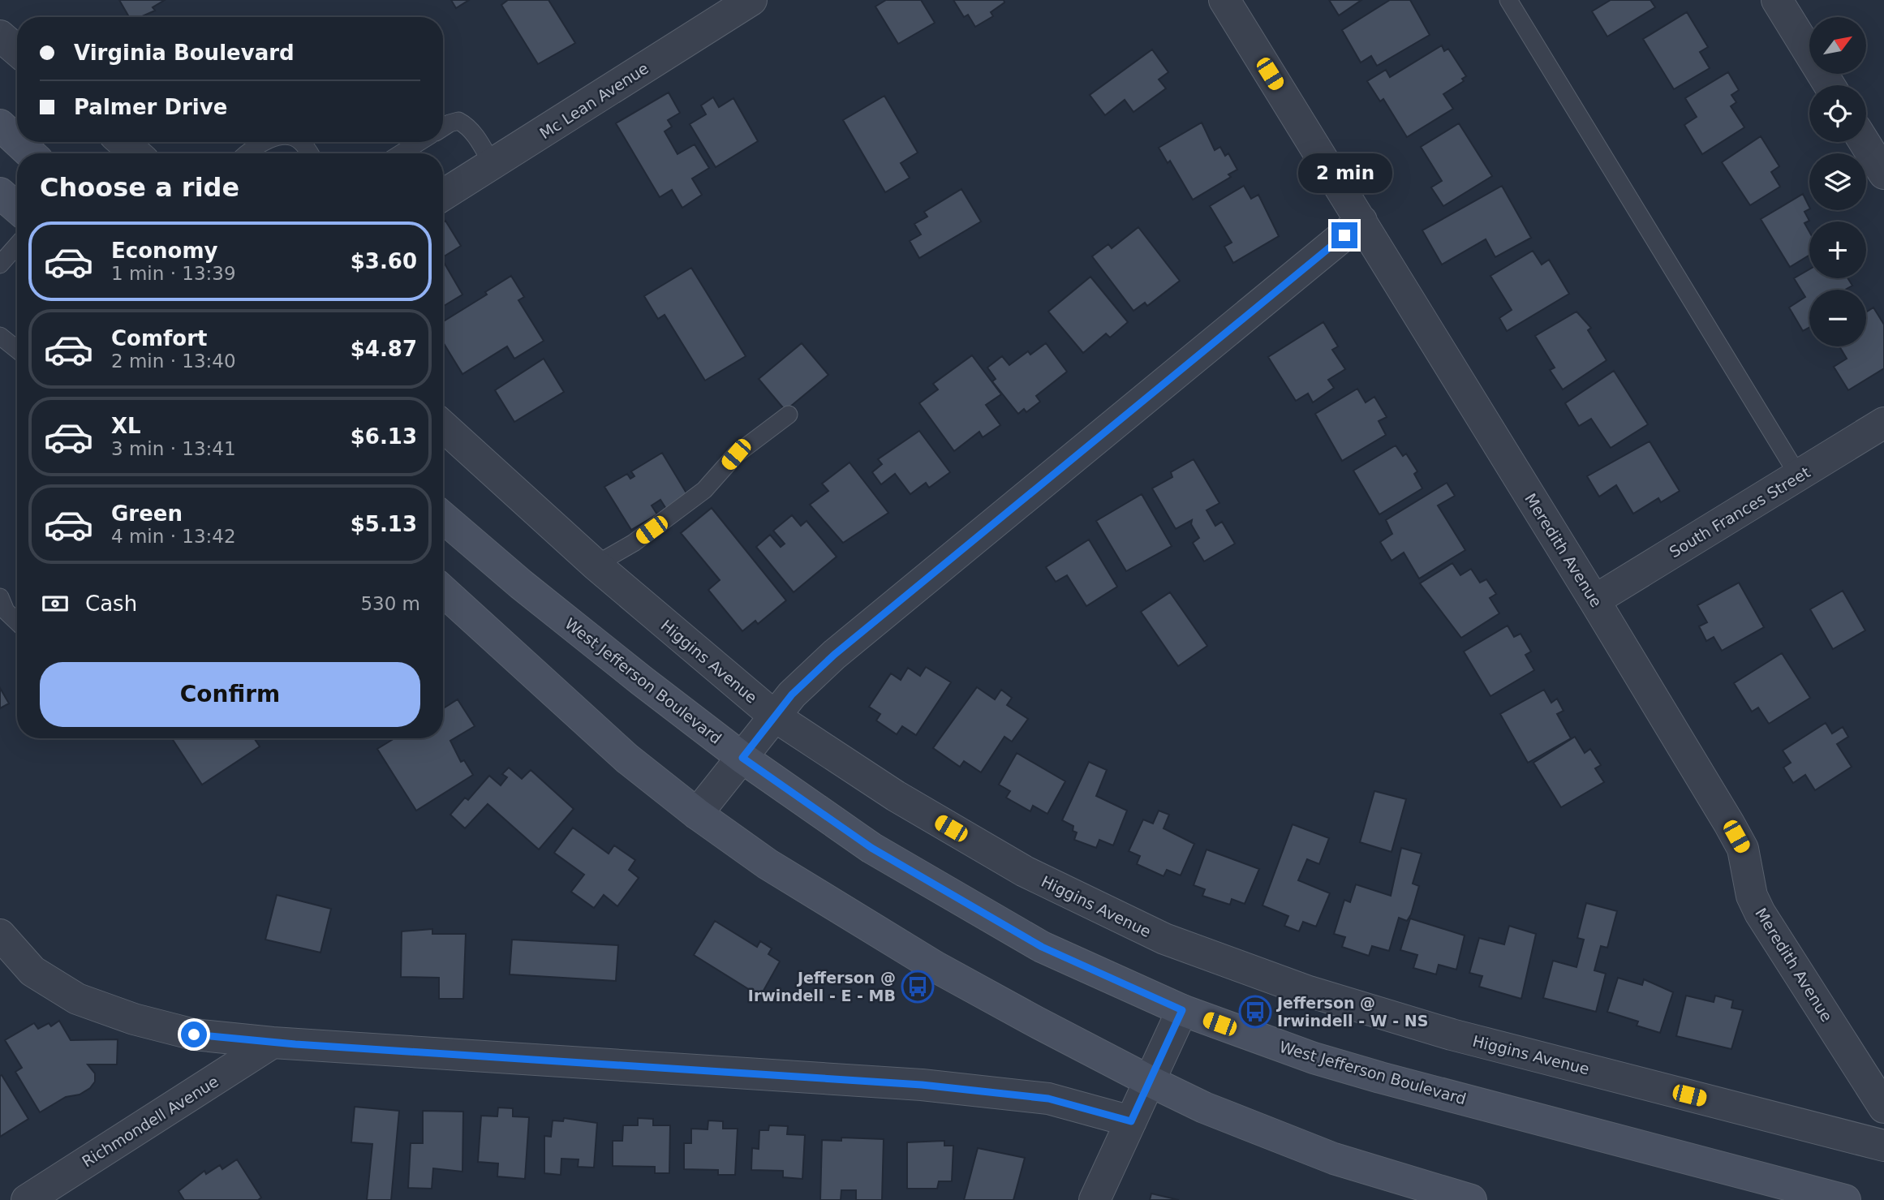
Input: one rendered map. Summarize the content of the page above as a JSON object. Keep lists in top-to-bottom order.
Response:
{
  "streets": {
    "main road": ["West Jefferson Boulevard"],
    "street": [
      "Mc Lean Avenue",
      "South Frances Street",
      "Meredith Avenue",
      "Higgins Avenue",
      "Richmondell Avenue"
    ]
  },
  "crossings": [
    ["South Frances Street", "Meredith Avenue"]
  ],
  "places": {
    "bus stop": ["Jefferson @ Irwindell - E - MB", "Jefferson @ Irwindell - W - NS"]
  },
  "north": "top right",
  "page": {
    "map_buttons": ["+", "−"],
    "banner": ["Virginia Boulevard", "Palmer Drive"],
    "bubble": "2 min",
    "heading": "Choose a ride",
    "list": [
      {
        "name": "Economy",
        "note": "1 min · 13:39",
        "value": "$3.60"
      },
      {
        "name": "Comfort",
        "note": "2 min · 13:40",
        "value": "$4.87"
      },
      {
        "name": "XL",
        "note": "3 min · 13:41",
        "value": "$6.13"
      },
      {
        "name": "Green",
        "note": "4 min · 13:42",
        "value": "$5.13"
      }
    ],
    "pay": ["Cash", "530 m"],
    "buttons": "Confirm"
  }
}
